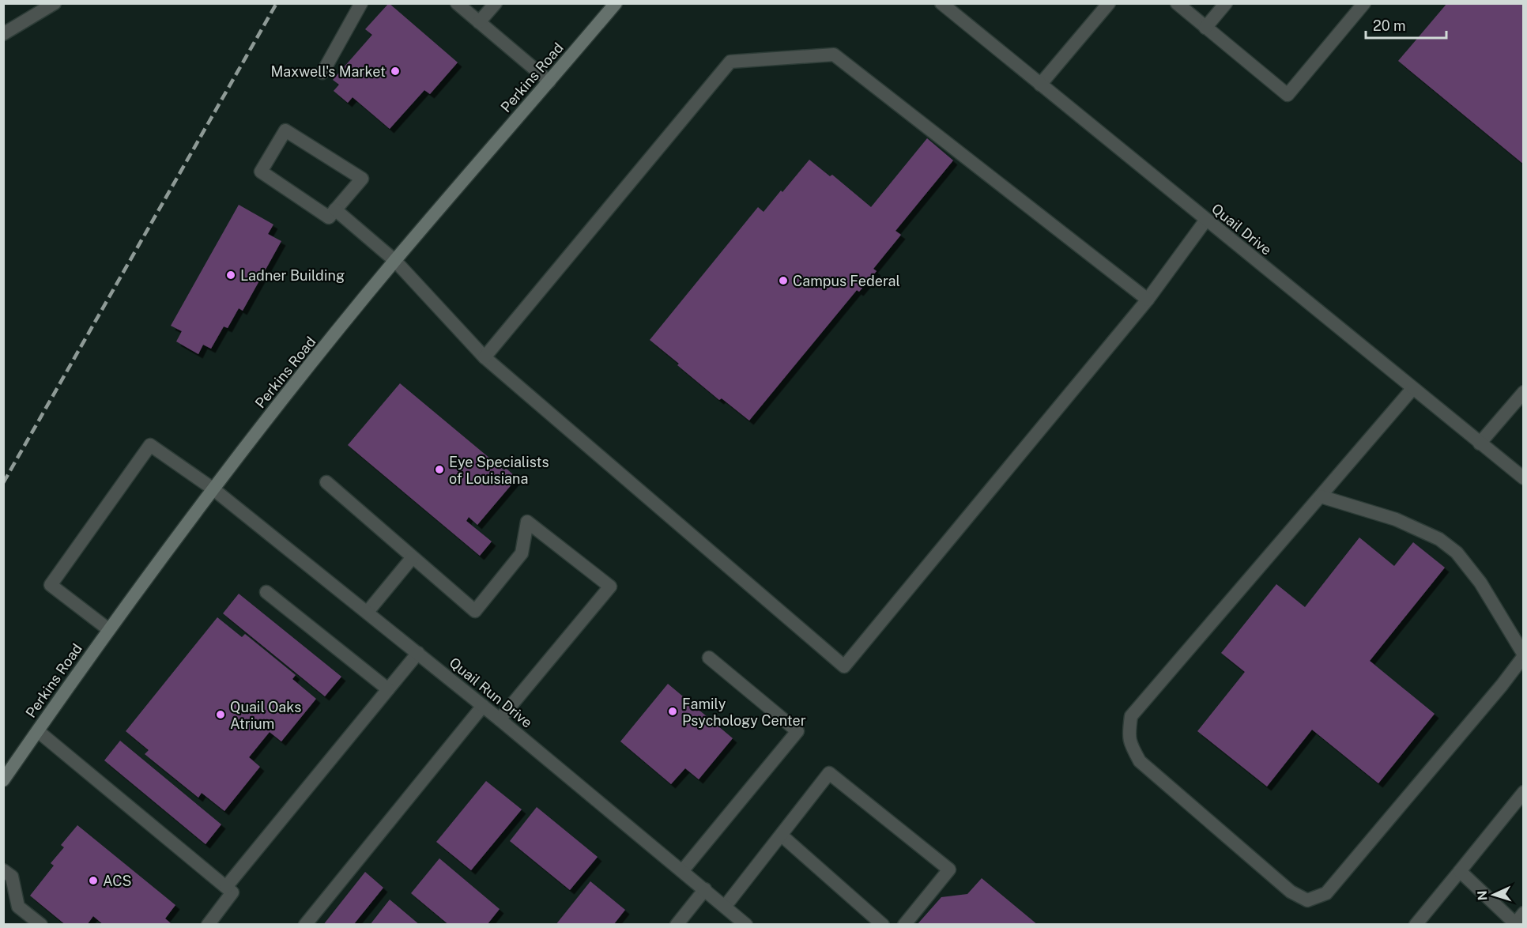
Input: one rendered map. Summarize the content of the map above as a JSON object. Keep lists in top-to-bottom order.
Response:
{
  "streets": {
    "main road": ["Perkins Road"],
    "street": ["Quail Drive", "Quail Run Drive"]
  },
  "crossings": [
    ["Perkins Road", "Quail Run Drive"]
  ],
  "places": [
    "Maxwell's Market",
    "Ladner Building",
    "Campus Federal",
    "Eye Specialists of Louisiana",
    "Family Psychology Center",
    "Quail Oaks Atrium",
    "ACS"
  ],
  "scale_bar": "20 m",
  "north": "left"
}
